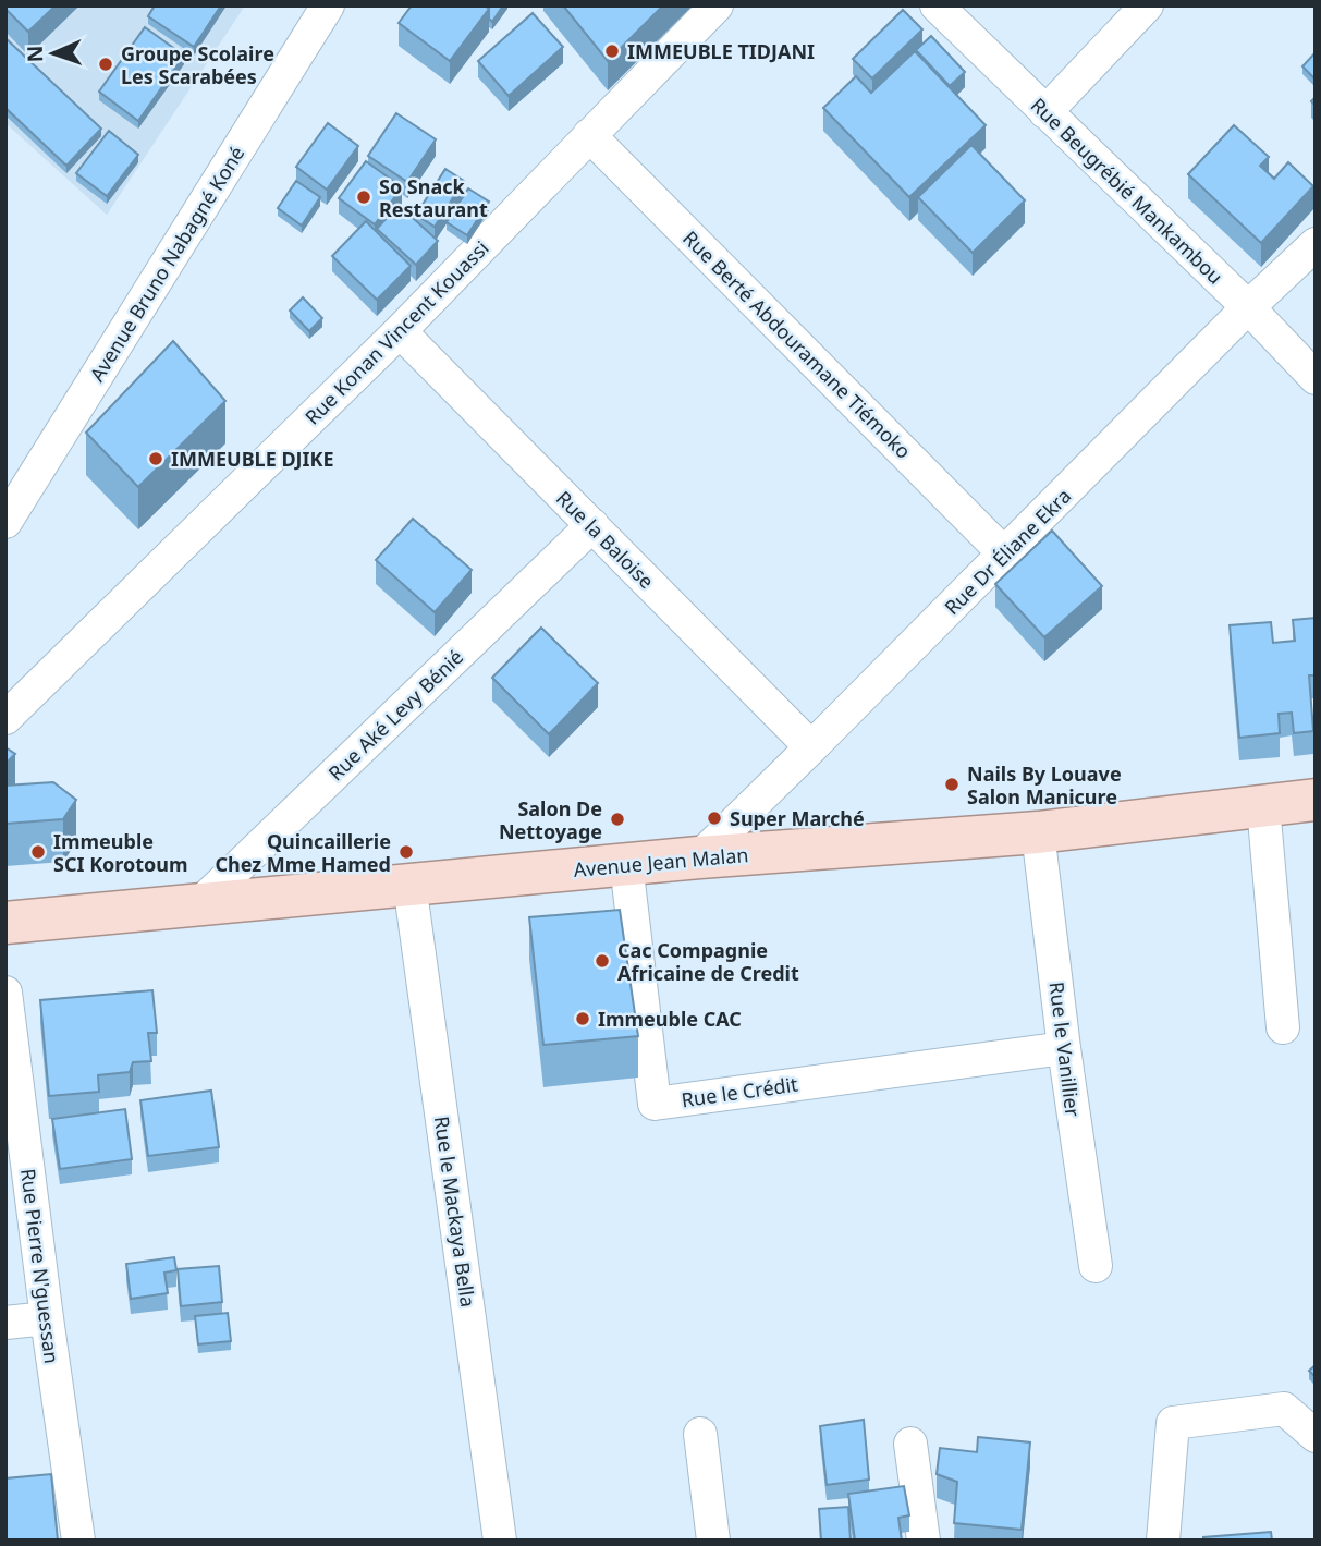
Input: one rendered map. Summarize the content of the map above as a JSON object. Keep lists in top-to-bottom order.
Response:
{
  "streets": {
    "main road": ["Avenue Jean Malan"],
    "street": [
      "Rue Beugrébié Mankambou",
      "Avenue Bruno Nabagné Koné",
      "Rue Konan Vincent Kouassi",
      "Rue Berté Abdouramane Tiémoko",
      "Rue la Baloise",
      "Rue Dr Éliane Ekra",
      "Rue Aké Levy Bénié",
      "Rue le Vanillier",
      "Rue le Crédit",
      "Rue le Mackaya Bella",
      "Rue Pierre N'guessan"
    ]
  },
  "crossings": [
    ["Rue Beugrébié Mankambou", "Rue Dr Éliane Ekra"],
    ["Rue Konan Vincent Kouassi", "Rue Berté Abdouramane Tiémoko"],
    ["Rue Konan Vincent Kouassi", "Rue la Baloise"],
    ["Rue Berté Abdouramane Tiémoko", "Rue Dr Éliane Ekra"],
    ["Rue la Baloise", "Rue Dr Éliane Ekra"],
    ["Rue la Baloise", "Rue Aké Levy Bénié"],
    ["Rue Dr Éliane Ekra", "Avenue Jean Malan"],
    ["Rue Aké Levy Bénié", "Avenue Jean Malan"],
    ["Avenue Jean Malan", "Rue le Vanillier"],
    ["Avenue Jean Malan", "Rue le Crédit"],
    ["Avenue Jean Malan", "Rue le Mackaya Bella"],
    ["Rue le Vanillier", "Rue le Crédit"]
  ],
  "places": [
    "IMMEUBLE TIDJANI",
    "Groupe Scolaire Les Scarabées",
    "So Snack Restaurant",
    "IMMEUBLE DJIKE",
    "Nails By Louave Salon Manicure",
    "Super Marché",
    "Salon De Nettoyage",
    "Immeuble SCI Korotoum",
    "Quincaillerie Chez Mme Hamed",
    "Cac Compagnie Africaine de Credit",
    "Immeuble CAC"
  ],
  "north": "left"
}
